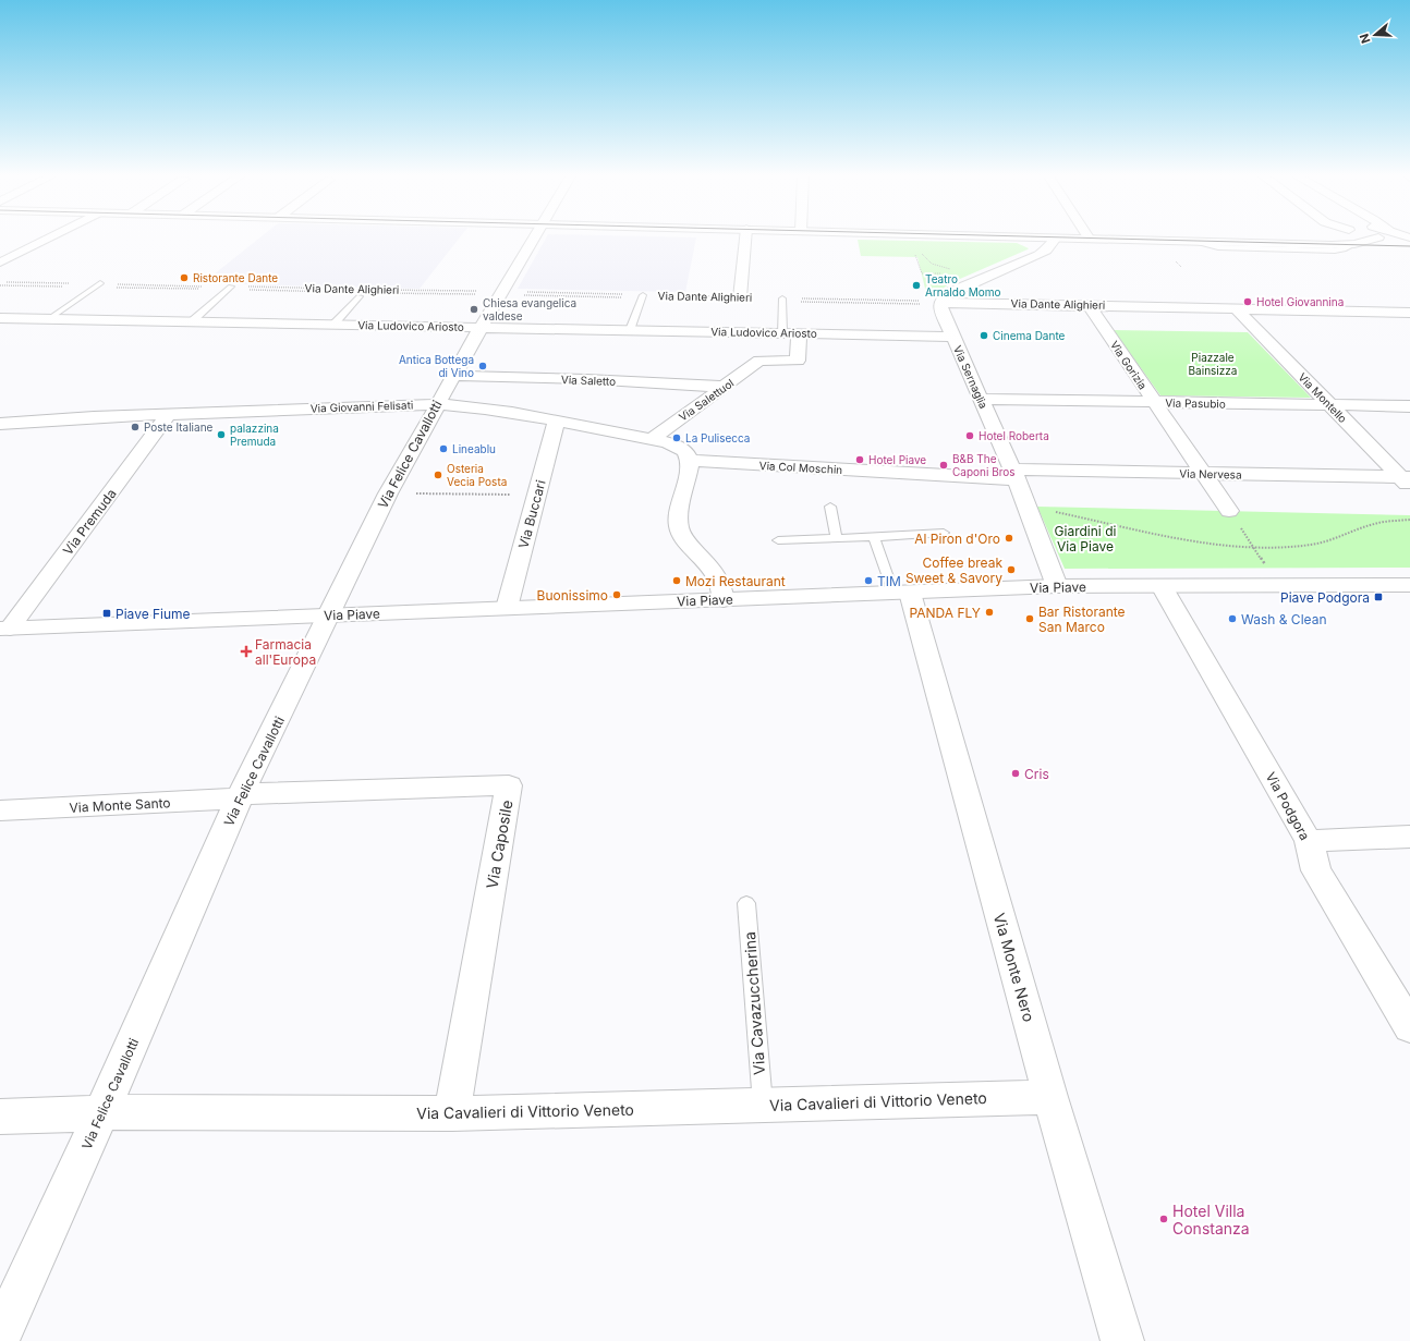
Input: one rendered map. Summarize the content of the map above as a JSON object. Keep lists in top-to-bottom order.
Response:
{
  "streets": {
    "street": [
      "Via Dante Alighieri",
      "Via Ludovico Ariosto",
      "Via Gorizia",
      "Via Sernaglia",
      "Via Saletto",
      "Via Montello",
      "Via Salettuol",
      "Via Pasubio",
      "Via Giovanni Felisati",
      "Via Felice Cavallotti",
      "Via Col Moschin",
      "Via Nervesa",
      "Via Buccari",
      "Via Premuda",
      "Via Piave",
      "Via Monte Santo",
      "Via Podgora",
      "Via Caposile",
      "Via Monte Nero",
      "Via Cavalieri di Vittorio Veneto"
    ],
    "lane": ["Via Cavazuccherina"]
  },
  "crossings": [
    ["Via Dante Alighieri", "Via Gorizia"],
    ["Via Dante Alighieri", "Via Sernaglia"],
    ["Via Dante Alighieri", "Via Montello"],
    ["Via Dante Alighieri", "Via Felice Cavallotti"],
    ["Via Ludovico Ariosto", "Via Sernaglia"],
    ["Via Ludovico Ariosto", "Via Salettuol"],
    ["Via Ludovico Ariosto", "Via Felice Cavallotti"],
    ["Via Gorizia", "Via Pasubio"],
    ["Via Gorizia", "Via Nervesa"],
    ["Via Sernaglia", "Via Pasubio"],
    ["Via Sernaglia", "Via Col Moschin"],
    ["Via Sernaglia", "Via Nervesa"],
    ["Via Sernaglia", "Via Piave"],
    ["Via Saletto", "Via Salettuol"],
    ["Via Saletto", "Via Felice Cavallotti"],
    ["Via Montello", "Via Pasubio"],
    ["Via Montello", "Via Nervesa"],
    ["Via Salettuol", "Via Giovanni Felisati"],
    ["Via Giovanni Felisati", "Via Felice Cavallotti"],
    ["Via Giovanni Felisati", "Via Col Moschin"],
    ["Via Giovanni Felisati", "Via Buccari"],
    ["Via Giovanni Felisati", "Via Premuda"],
    ["Via Felice Cavallotti", "Via Piave"],
    ["Via Felice Cavallotti", "Via Monte Santo"],
    ["Via Felice Cavallotti", "Via Caposile"],
    ["Via Felice Cavallotti", "Via Cavalieri di Vittorio Veneto"],
    ["Via Col Moschin", "Via Nervesa"],
    ["Via Buccari", "Via Piave"],
    ["Via Premuda", "Via Piave"],
    ["Via Piave", "Via Podgora"],
    ["Via Piave", "Via Monte Nero"],
    ["Via Monte Santo", "Via Caposile"],
    ["Via Caposile", "Via Cavalieri di Vittorio Veneto"],
    ["Via Monte Nero", "Via Cavalieri di Vittorio Veneto"],
    ["Via Cavazuccherina", "Via Cavalieri di Vittorio Veneto"]
  ],
  "parks": ["Piazzale Bainsizza", "Giardini di Via Piave"],
  "places": {
    "other": [
      "Ristorante Dante",
      "Teatro Arnaldo Momo",
      "Hotel Giovannina",
      "Chiesa evangelica valdese",
      "Cinema Dante",
      "Antica Bottega di Vino",
      "Poste Italiane",
      "palazzina Premuda",
      "Hotel Roberta",
      "La Pulisecca",
      "Lineablu",
      "Hotel Piave",
      "B&B The Caponi Bros",
      "Osteria Vecia Posta",
      "Al Piron d'Oro",
      "Coffee break Sweet & Savory",
      "Mozi Restaurant",
      "TIM",
      "Buonissimo",
      "PANDA FLY",
      "Bar Ristorante San Marco",
      "Wash & Clean",
      "Cris",
      "Hotel Villa Constanza"
    ],
    "transit": ["Piave Podgora", "Piave Fiume"],
    "health": ["Farmacia all'Europa"]
  },
  "north": "left"
}
